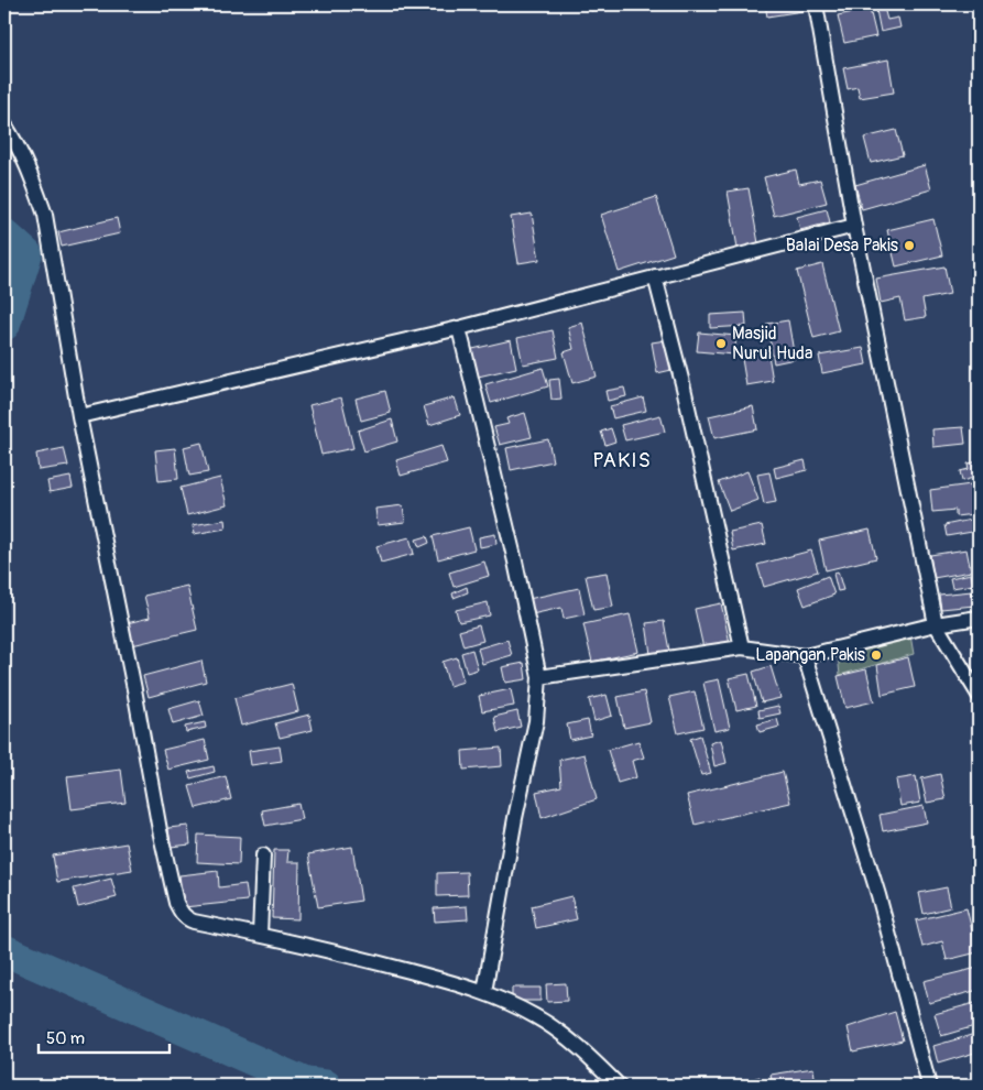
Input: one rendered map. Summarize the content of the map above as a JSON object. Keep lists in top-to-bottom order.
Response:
{
  "districts": ["PAKIS"],
  "places": ["Balai Desa Pakis", "Masjid Nurul Huda", "Lapangan Pakis"],
  "scale_bar": "50 m"
}
